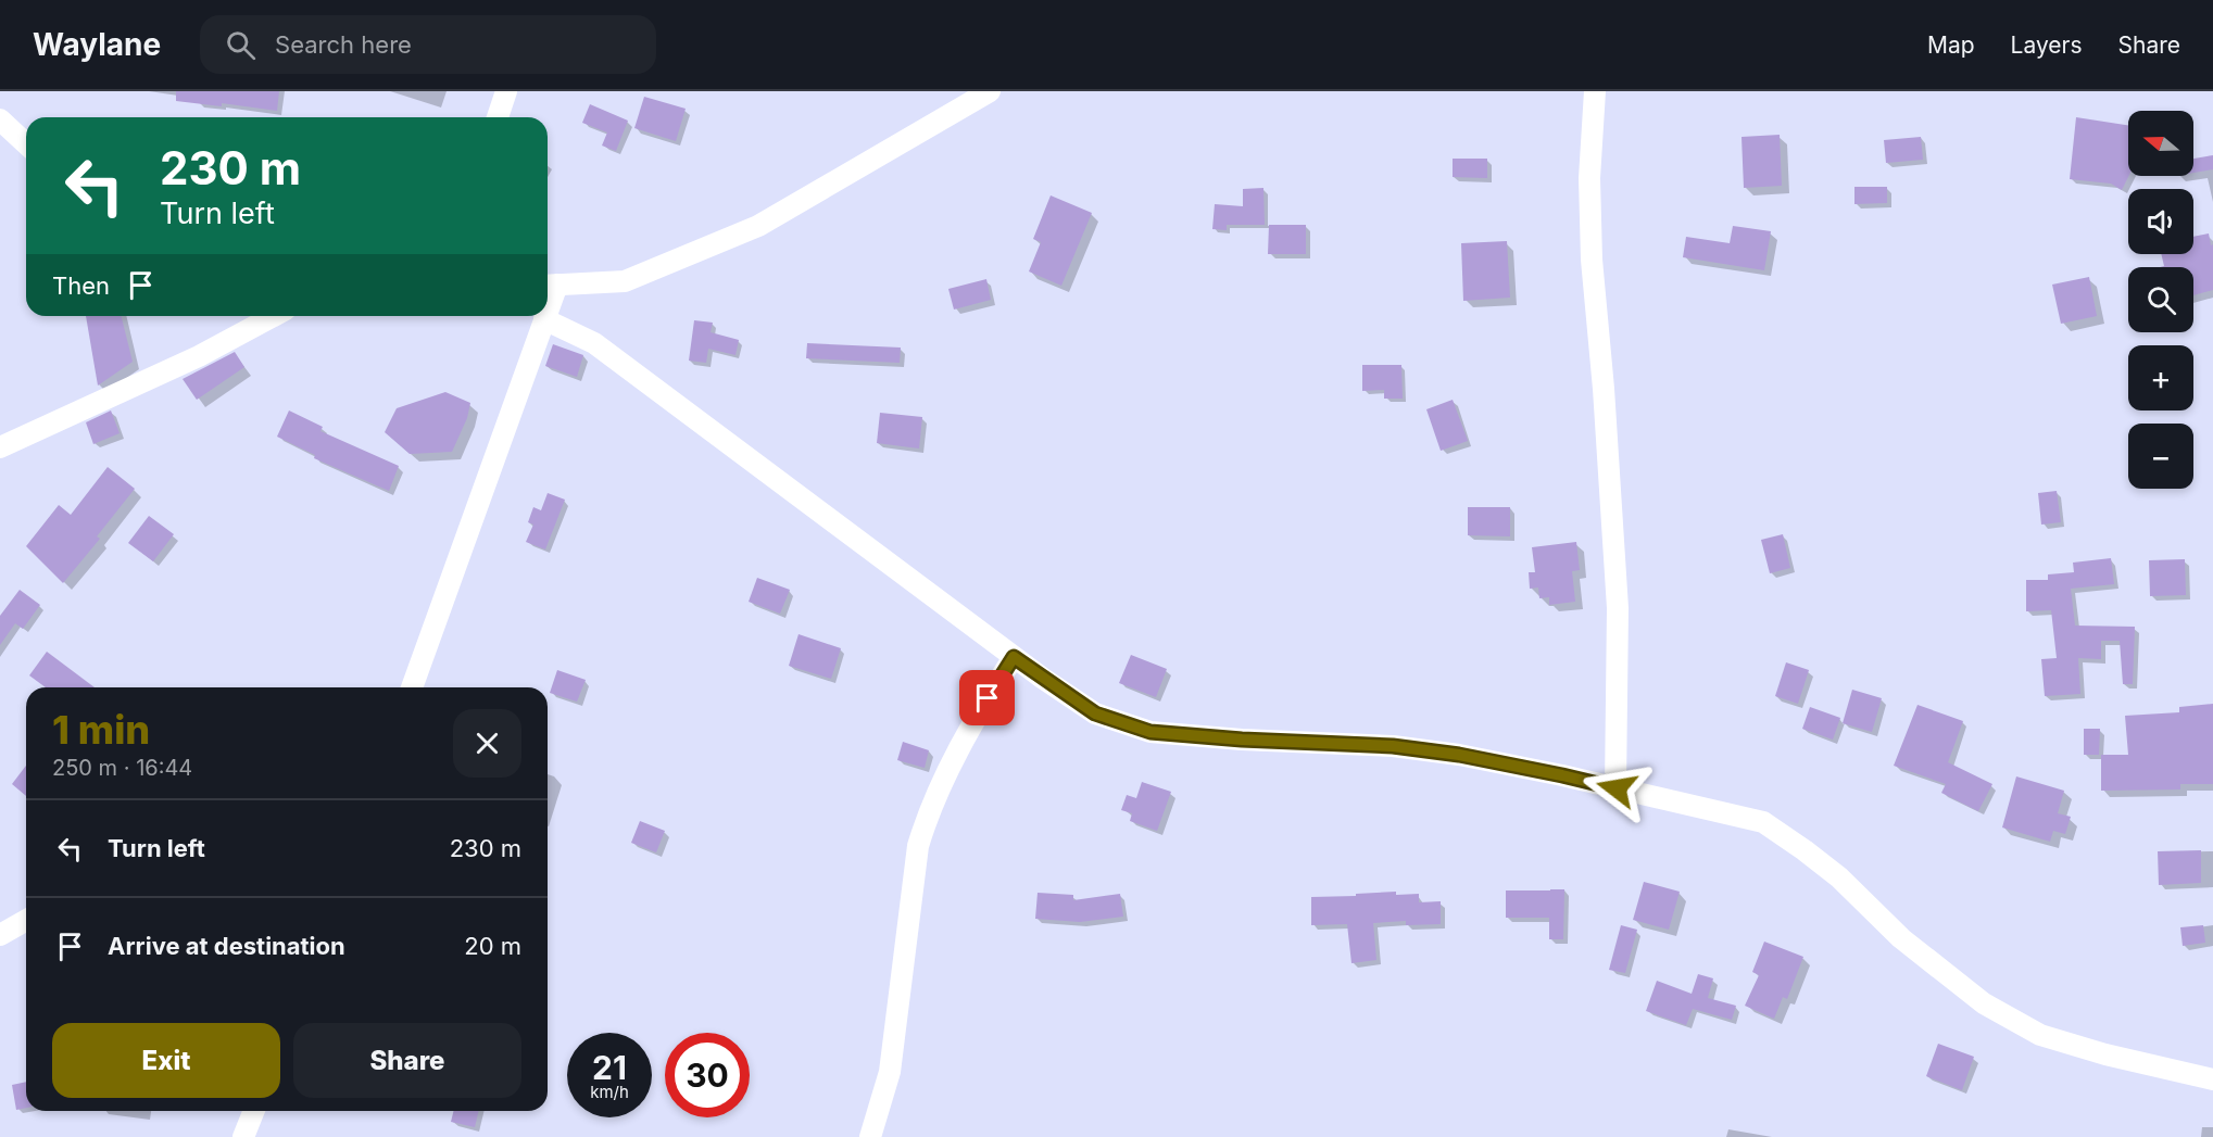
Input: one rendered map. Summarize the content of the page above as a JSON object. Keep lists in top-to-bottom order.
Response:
{
  "north": "left",
  "page": {
    "header": "Waylane",
    "search": "Search here",
    "nav": ["Map", "Layers", "Share"],
    "map_buttons": ["+", "−"],
    "turn": ["230 m", "Turn left"],
    "then": "Then",
    "heading": ["1 min", "250 m · 16:44"],
    "list": [
      {
        "name": "Turn left",
        "value": "230 m"
      },
      {
        "name": "Arrive at destination",
        "value": "20 m"
      }
    ],
    "buttons": ["Exit", "Share"],
    "speed": "21 km/h",
    "limit": "30"
  }
}
